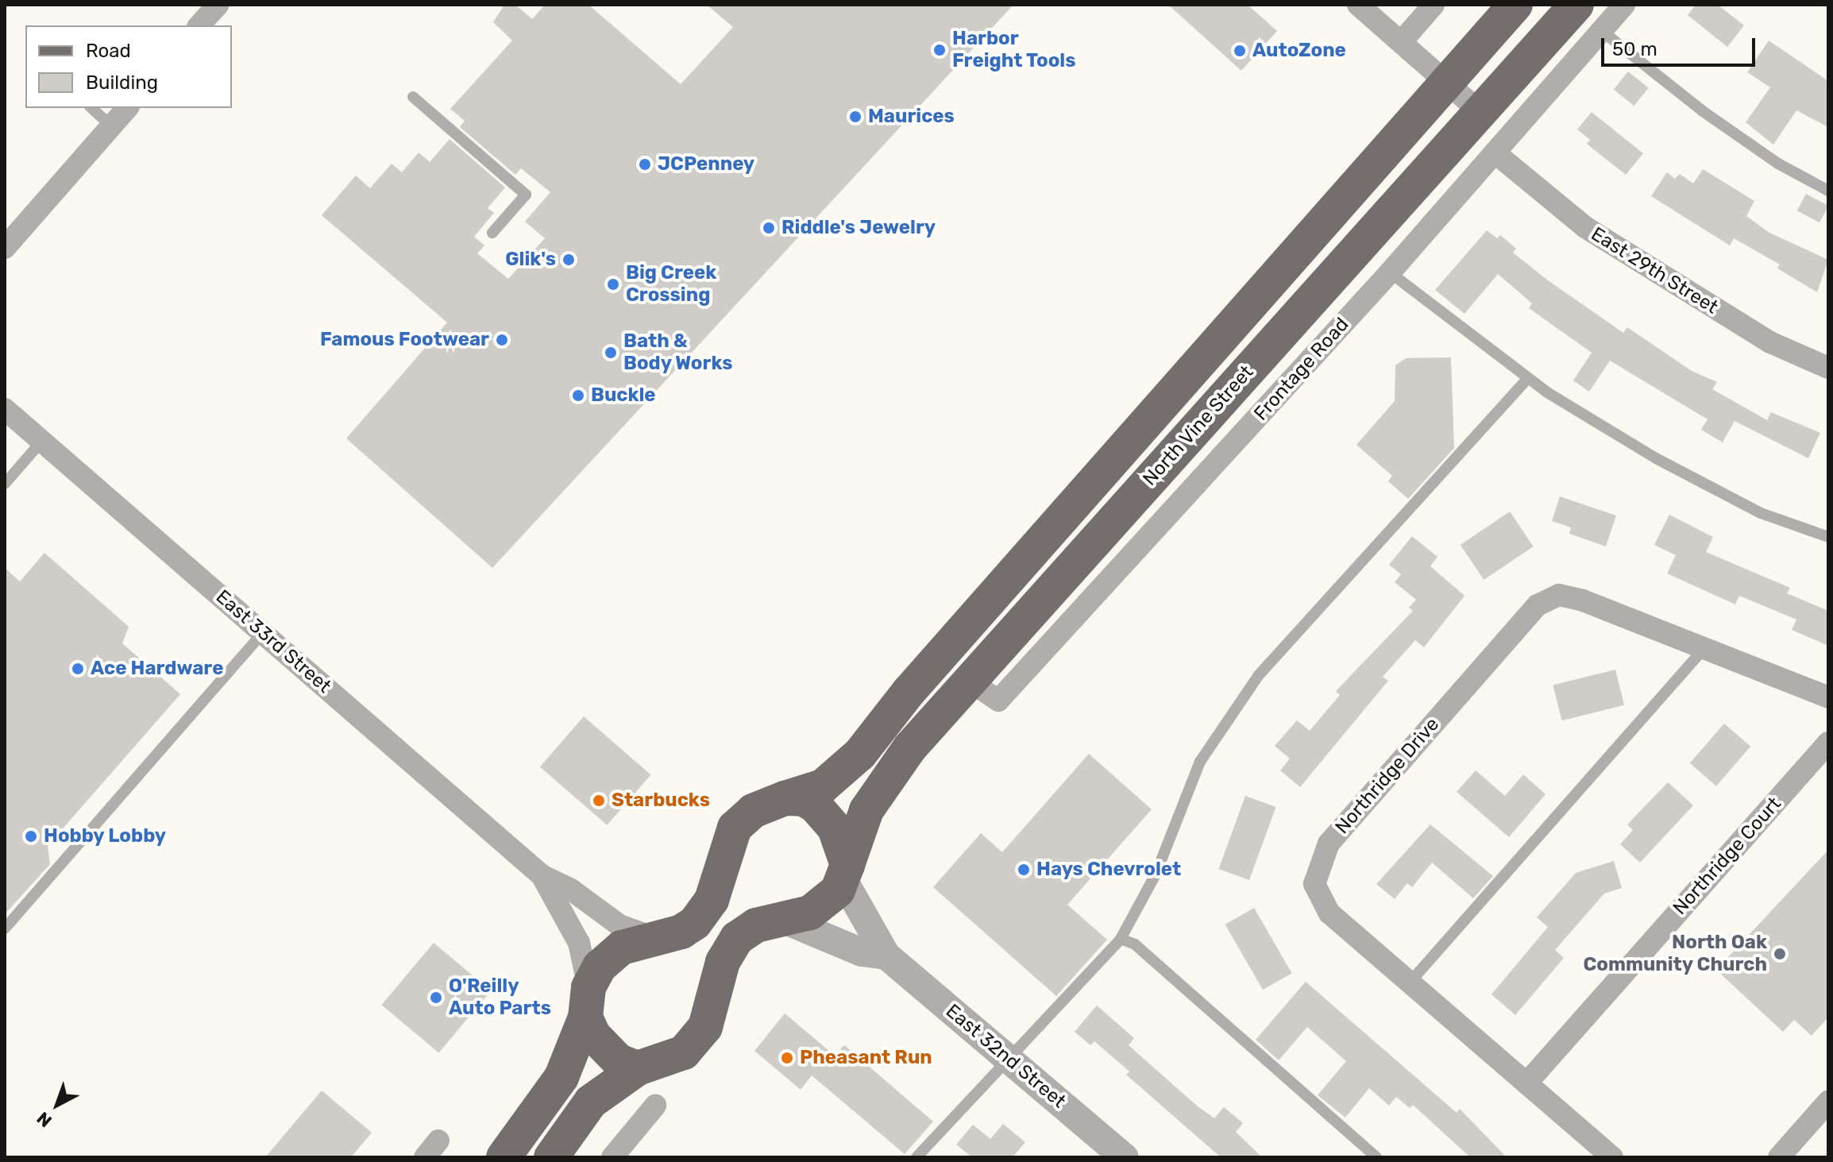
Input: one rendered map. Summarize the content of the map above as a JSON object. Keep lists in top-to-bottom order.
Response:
{
  "streets": {
    "main road": ["North Vine Street"],
    "street": [
      "East 29th Street",
      "Frontage Road",
      "East 33rd Street",
      "Northridge Drive",
      "Northridge Court",
      "East 32nd Street"
    ]
  },
  "crossings": [
    ["East 29th Street", "Frontage Road"],
    ["Frontage Road", "North Vine Street"],
    ["North Vine Street", "East 33rd Street"],
    ["North Vine Street", "East 32nd Street"],
    ["Northridge Drive", "Northridge Court"]
  ],
  "places": [
    "Harbor Freight Tools",
    "AutoZone",
    "Maurices",
    "JCPenney",
    "Riddle's Jewelry",
    "Glik's",
    "Big Creek Crossing",
    "Famous Footwear",
    "Bath & Body Works",
    "Buckle",
    "Ace Hardware",
    "Starbucks",
    "Hobby Lobby",
    "Hays Chevrolet",
    "North Oak Community Church",
    "O'Reilly Auto Parts",
    "Pheasant Run"
  ],
  "legend": ["Road", "Building"],
  "scale_bar": "50 m",
  "north": "bottom left"
}
